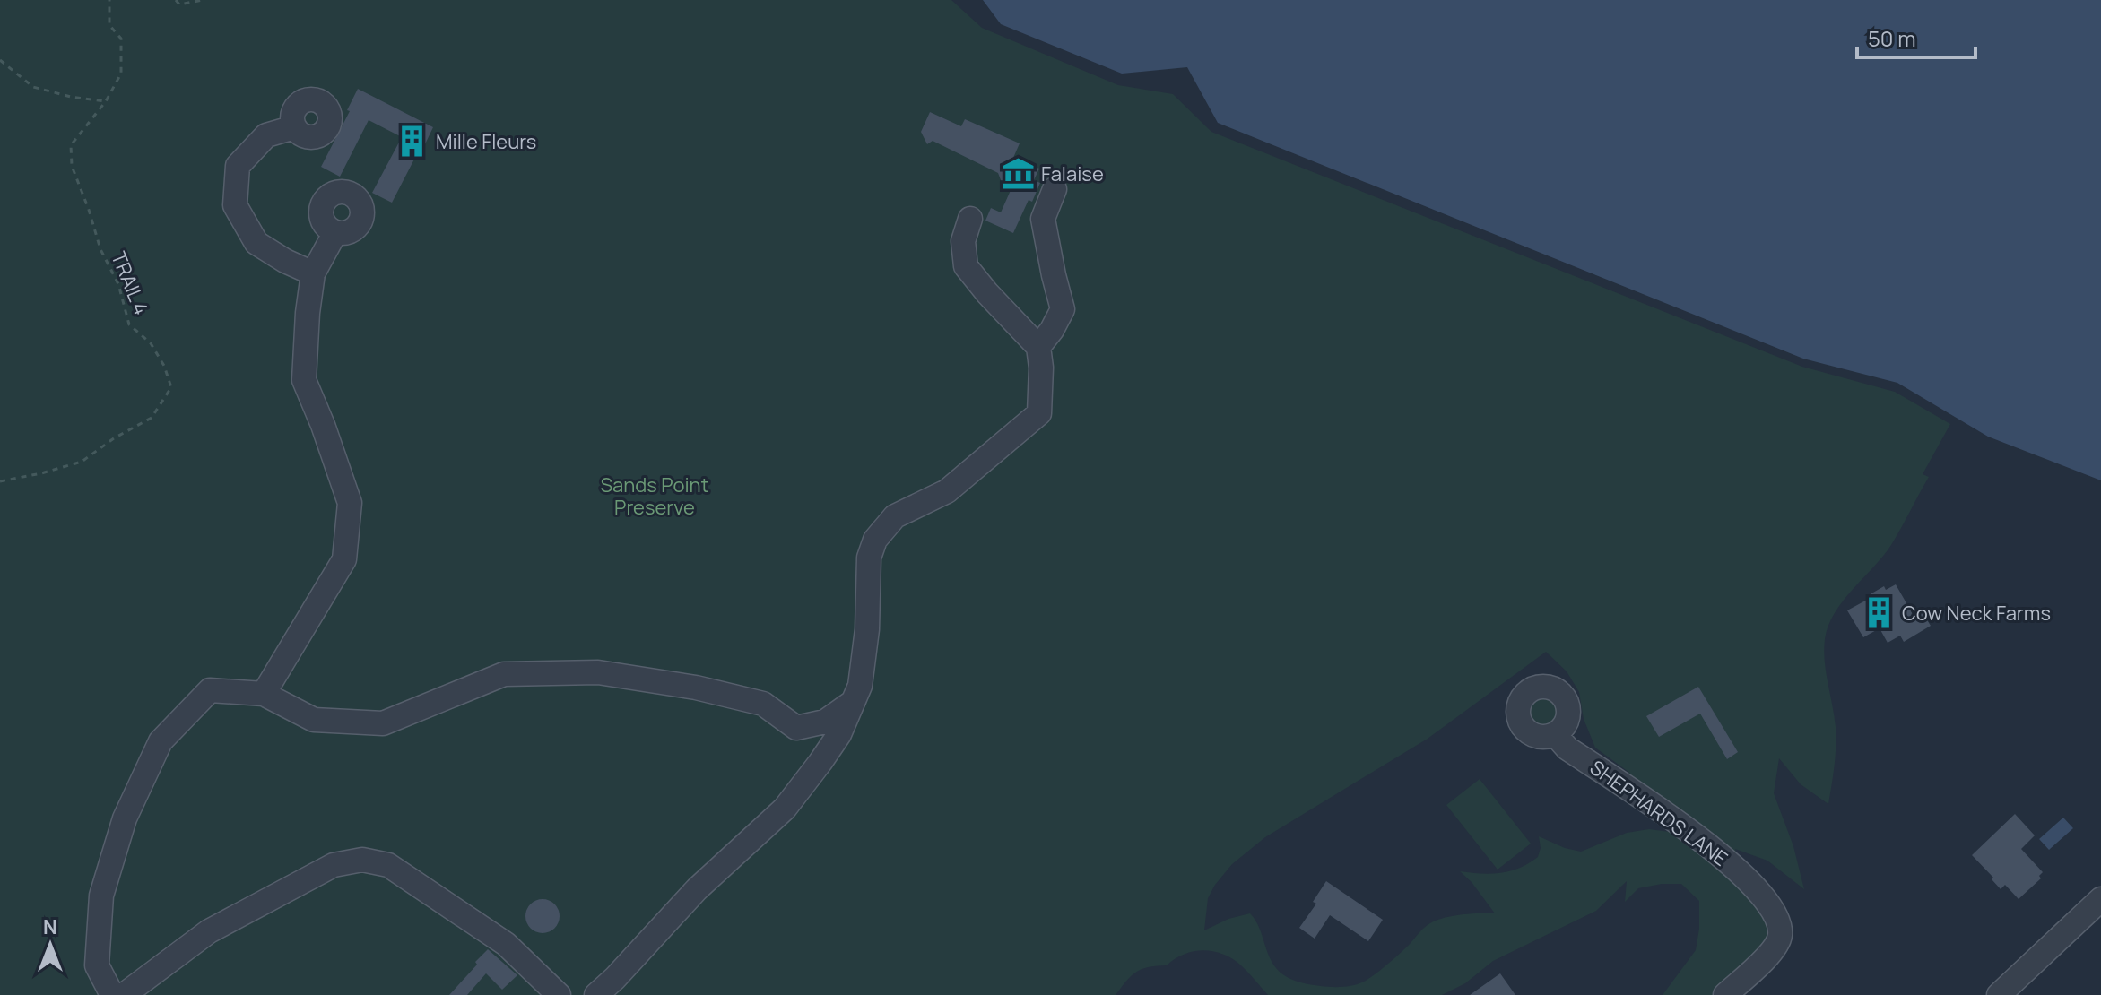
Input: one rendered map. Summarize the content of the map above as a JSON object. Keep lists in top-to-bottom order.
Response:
{
  "streets": {
    "street": ["SHEPHARDS LANE"],
    "path": ["TRAIL 4"]
  },
  "parks": ["Sands Point Preserve"],
  "places": {
    "building": ["Mille Fleurs", "Cow Neck Farms"],
    "museum": ["Falaise"]
  },
  "scale_bar": "50 m",
  "north": "top"
}
